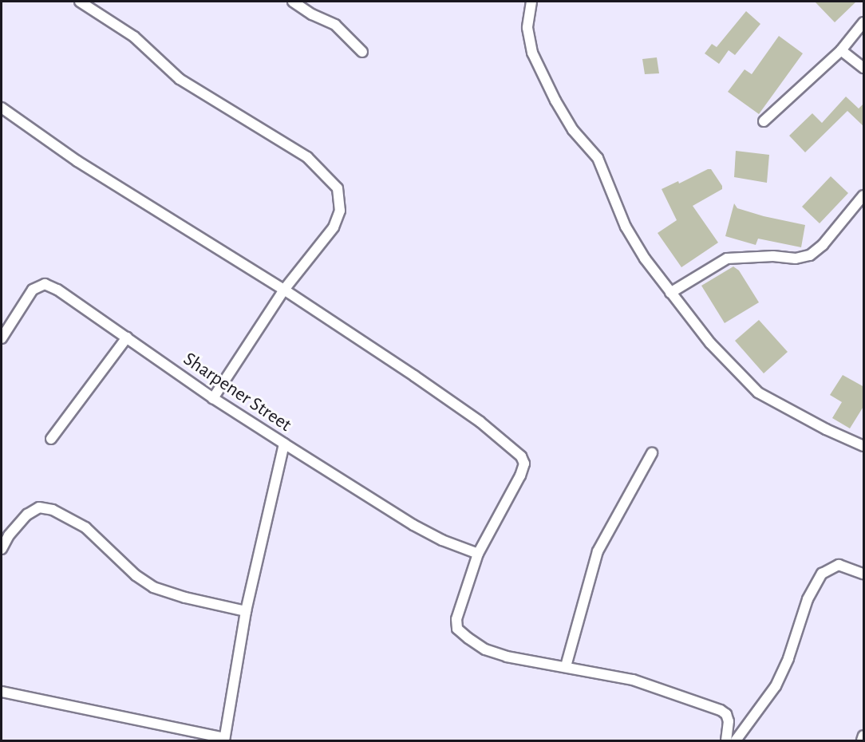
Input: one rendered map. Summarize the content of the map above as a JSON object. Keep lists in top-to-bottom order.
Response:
{
  "streets": {
    "street": ["Sharpener Street"]
  }
}
